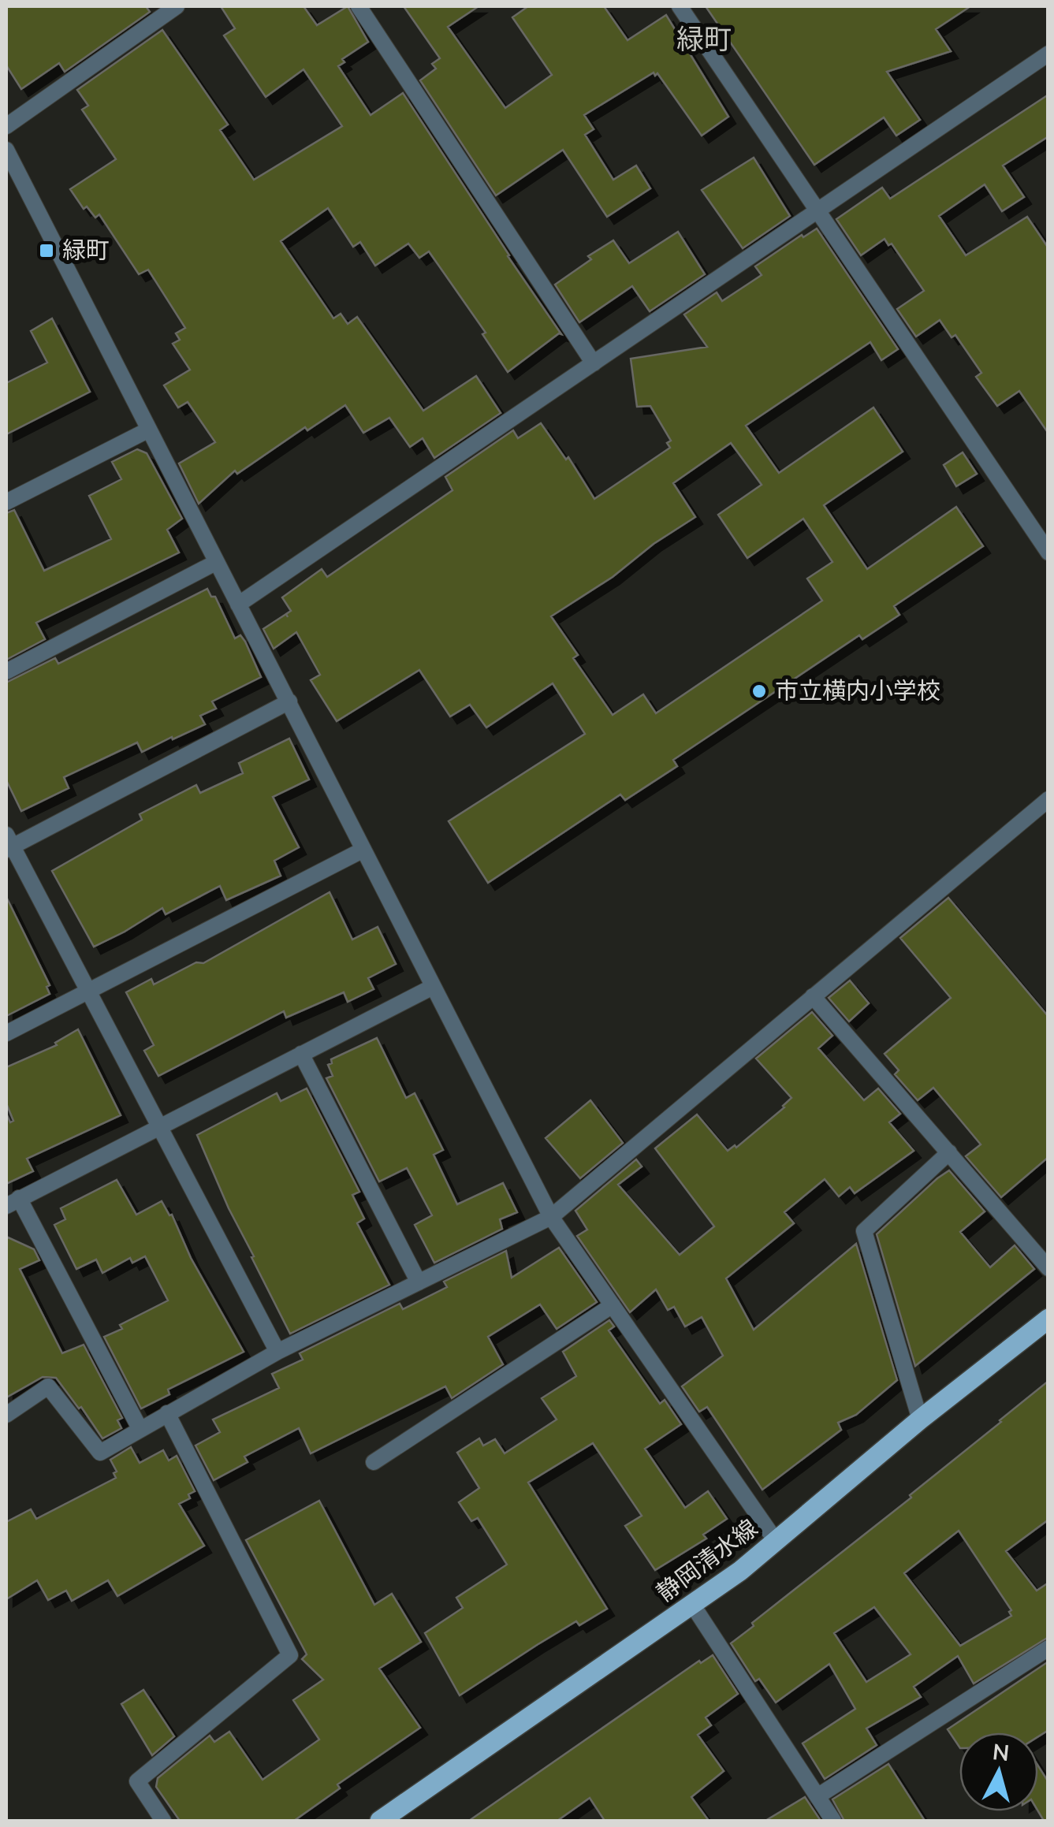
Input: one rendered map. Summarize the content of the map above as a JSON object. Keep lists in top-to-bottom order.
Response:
{
  "streets": {
    "main road": ["静岡清水線"]
  },
  "districts": ["緑町"],
  "places": {
    "transit": ["緑町"],
    "other": ["市立横内小学校"]
  },
  "north": "top"
}
